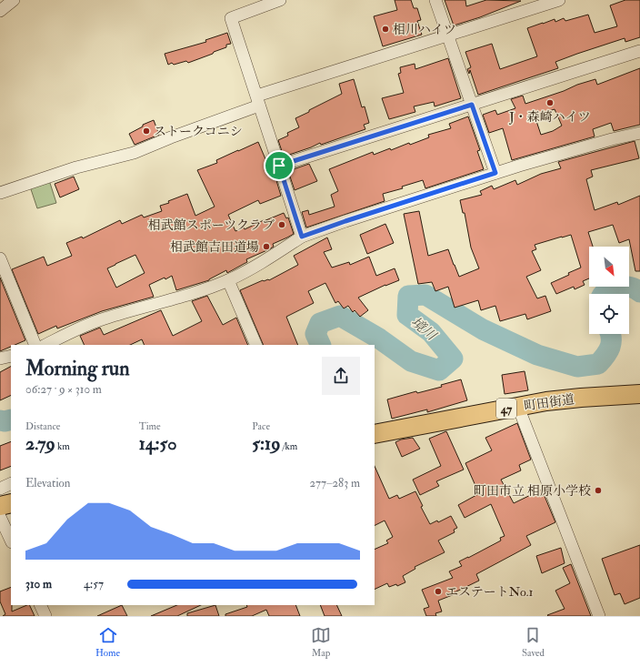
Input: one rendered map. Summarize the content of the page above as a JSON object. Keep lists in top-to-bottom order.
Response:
{
  "streets": {
    "main road": ["町田街道", "47"]
  },
  "water": ["境川"],
  "places": [
    "相川ハイツ",
    "J・森崎ハイツ",
    "ストークコニシ",
    "相武館スポーツクラブ",
    "相武館吉田道場",
    "町田市立 相原小学校",
    "エステートNo.1"
  ],
  "north": "bottom right",
  "page": {
    "heading": ["Morning run", "06:27 · 9 × 310 m"],
    "stats": [
      ["Distance", "2.79 km"],
      ["Time", "14:50"],
      ["Pace", "5:19 /km"]
    ],
    "chart": ["Elevation", "277–283 m"],
    "list": [
      {
        "name": "310 m",
        "note": "4:57"
      }
    ],
    "tabs": ["Home", "Map", "Saved"]
  }
}
